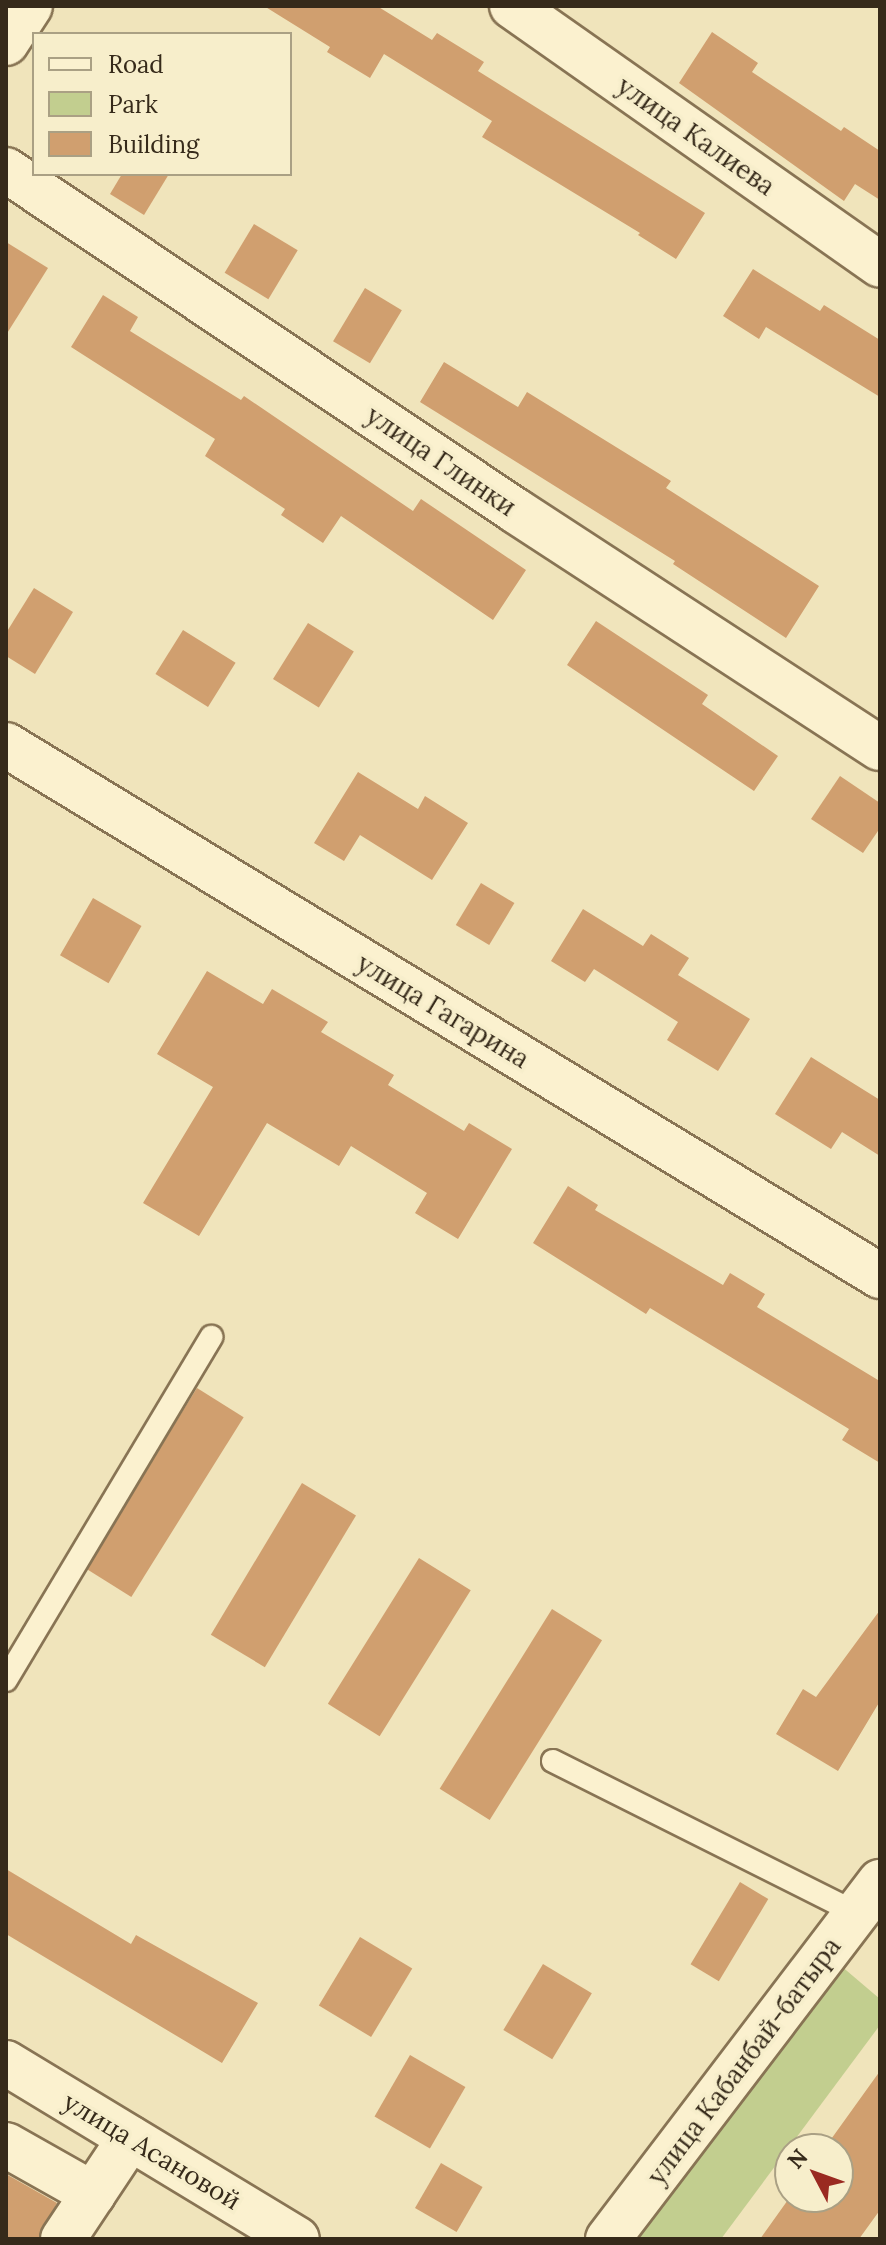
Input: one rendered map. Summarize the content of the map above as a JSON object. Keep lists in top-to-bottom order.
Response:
{
  "streets": {
    "street": [
      "улица Калиева",
      "улица Глинки",
      "улица Гагарина",
      "улица Кабанбай-батыра",
      "улица Асановой"
    ]
  },
  "legend": ["Road", "Park", "Building"],
  "north": "top left"
}
